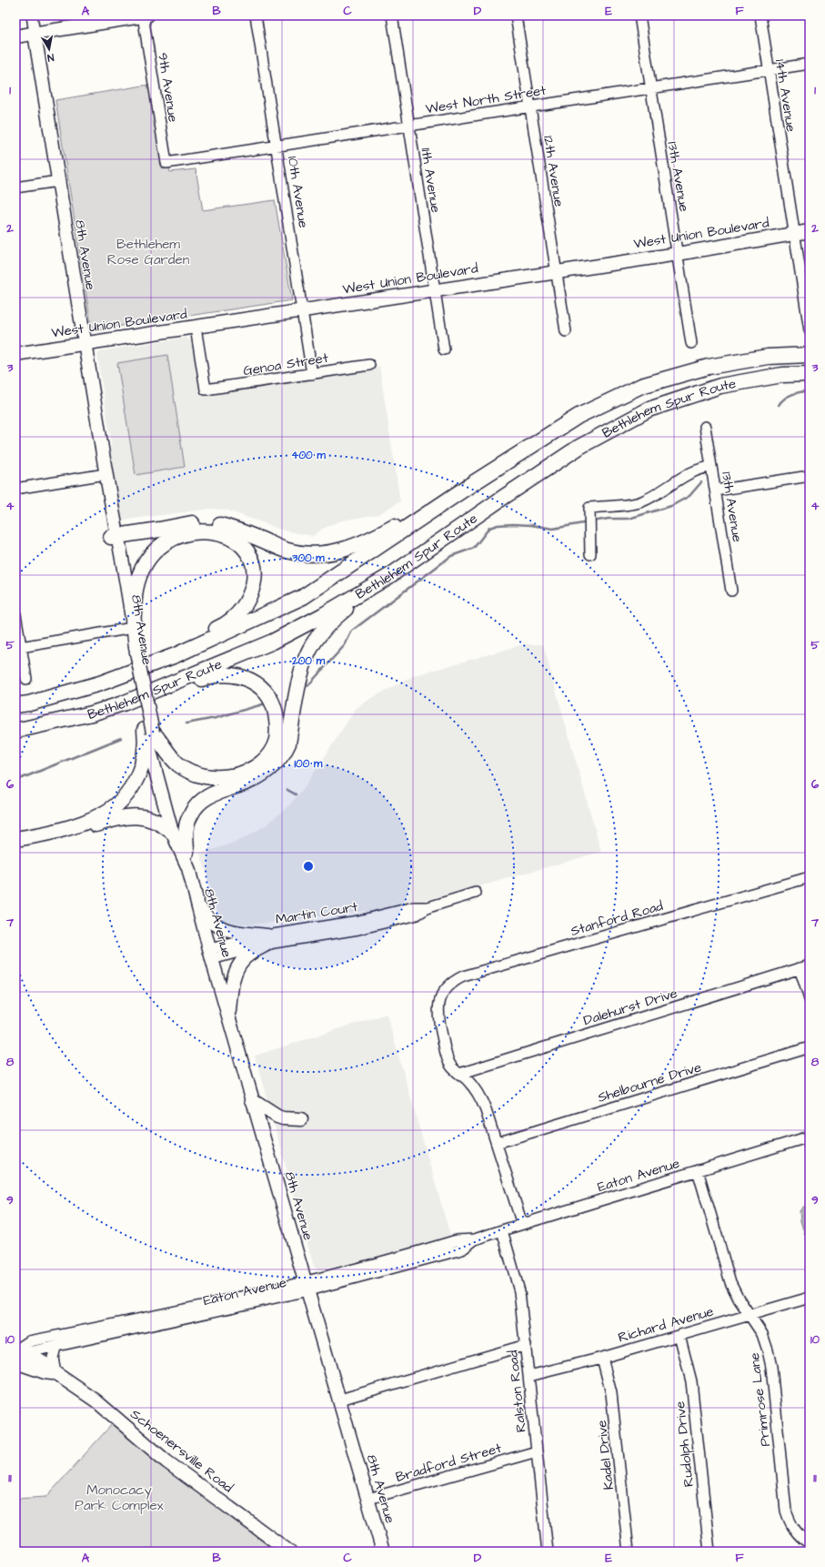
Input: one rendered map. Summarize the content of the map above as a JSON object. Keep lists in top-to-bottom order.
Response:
{
  "streets": {
    "highway": ["Bethlehem Spur Route"],
    "main road": ["West Union Boulevard", "8th Avenue", "Schoenersville Road"],
    "street": [
      "9th Avenue",
      "14th Avenue",
      "West North Street",
      "12th Avenue",
      "13th Avenue",
      "11th Avenue",
      "10th Avenue",
      "Genoa Street",
      "Martin Court",
      "Stanford Road",
      "Dalehurst Drive",
      "Shelbourne Drive",
      "Eaton Avenue",
      "Richard Avenue",
      "Ralston Road",
      "Primrose Lane",
      "Rudolph Drive",
      "Kadel Drive",
      "Bradford Street"
    ]
  },
  "crossings": [
    ["9th Avenue", "West North Street"],
    ["14th Avenue", "West North Street"],
    ["14th Avenue", "West Union Boulevard"],
    ["West North Street", "12th Avenue"],
    ["West North Street", "13th Avenue"],
    ["West North Street", "11th Avenue"],
    ["West North Street", "10th Avenue"],
    ["12th Avenue", "West Union Boulevard"],
    ["13th Avenue", "West Union Boulevard"],
    ["11th Avenue", "West Union Boulevard"],
    ["10th Avenue", "West Union Boulevard"],
    ["10th Avenue", "Genoa Street"],
    ["West Union Boulevard", "8th Avenue"],
    ["West Union Boulevard", "Genoa Street"],
    ["8th Avenue", "Martin Court"],
    ["8th Avenue", "Eaton Avenue"],
    ["8th Avenue", "Bradford Street"],
    ["Stanford Road", "Dalehurst Drive"],
    ["Eaton Avenue", "Ralston Road"],
    ["Eaton Avenue", "Primrose Lane"],
    ["Eaton Avenue", "Schoenersville Road"],
    ["Richard Avenue", "Ralston Road"],
    ["Richard Avenue", "Primrose Lane"],
    ["Richard Avenue", "Rudolph Drive"],
    ["Richard Avenue", "Kadel Drive"],
    ["Ralston Road", "Bradford Street"]
  ],
  "parks": ["Bethlehem Rose Garden", "Monocacy Park Complex"],
  "north": "bottom",
  "grid": {
    "columns": [
      "A",
      "B",
      "C",
      "D",
      "E",
      "F"
    ],
    "rows": [
      "1",
      "2",
      "3",
      "4",
      "5",
      "6",
      "7",
      "8",
      "9",
      "10",
      "11"
    ]
  },
  "rings": [
    "400 m",
    "300 m",
    "200 m",
    "100 m"
  ]
}
